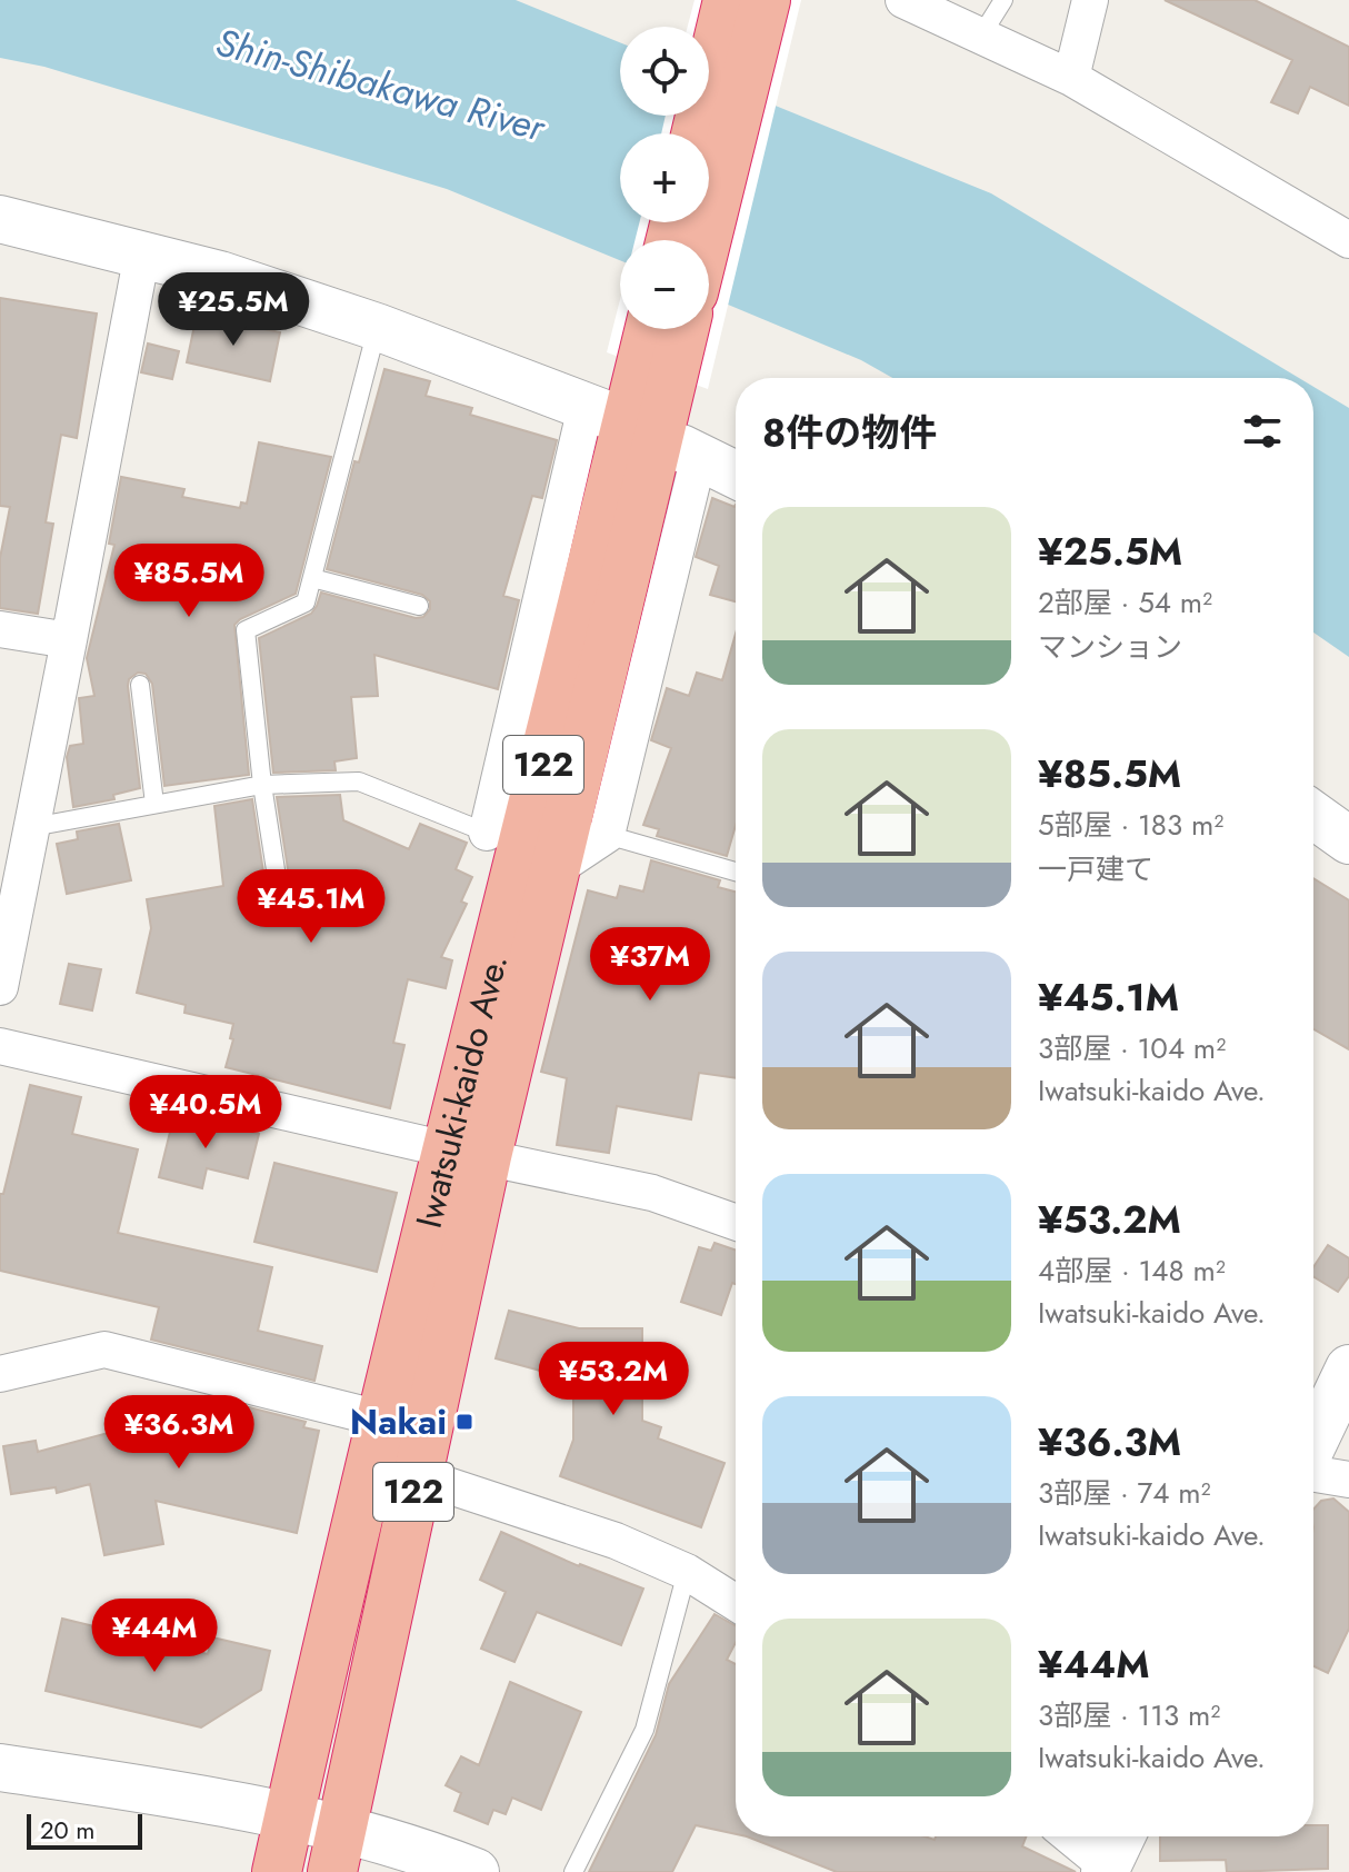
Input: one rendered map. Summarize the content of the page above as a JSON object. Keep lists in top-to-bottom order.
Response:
{
  "streets": {
    "highway": ["122", "Iwatsuki-kaido Ave."]
  },
  "water": ["Shin-Shibakawa River"],
  "places": {
    "transit": ["Nakai"]
  },
  "scale_bar": "20 m",
  "page": {
    "map_buttons": ["+", "−"],
    "price": [
      "¥25.5M",
      "¥85.5M",
      "¥45.1M",
      "¥37M",
      "¥40.5M",
      "¥53.2M",
      "¥36.3M",
      "¥44M"
    ],
    "heading": "8件の物件",
    "list": [
      {
        "name": "¥25.5M",
        "note": "2部屋 · 54 m² · マンション"
      },
      {
        "name": "¥85.5M",
        "note": "5部屋 · 183 m² · 一戸建て"
      },
      {
        "name": "¥45.1M",
        "note": "3部屋 · 104 m² · Iwatsuki-kaido Ave."
      },
      {
        "name": "¥53.2M",
        "note": "4部屋 · 148 m² · Iwatsuki-kaido Ave."
      },
      {
        "name": "¥36.3M",
        "note": "3部屋 · 74 m² · Iwatsuki-kaido Ave."
      },
      {
        "name": "¥44M",
        "note": "3部屋 · 113 m² · Iwatsuki-kaido Ave."
      }
    ],
    "scale": "20 m"
  }
}
